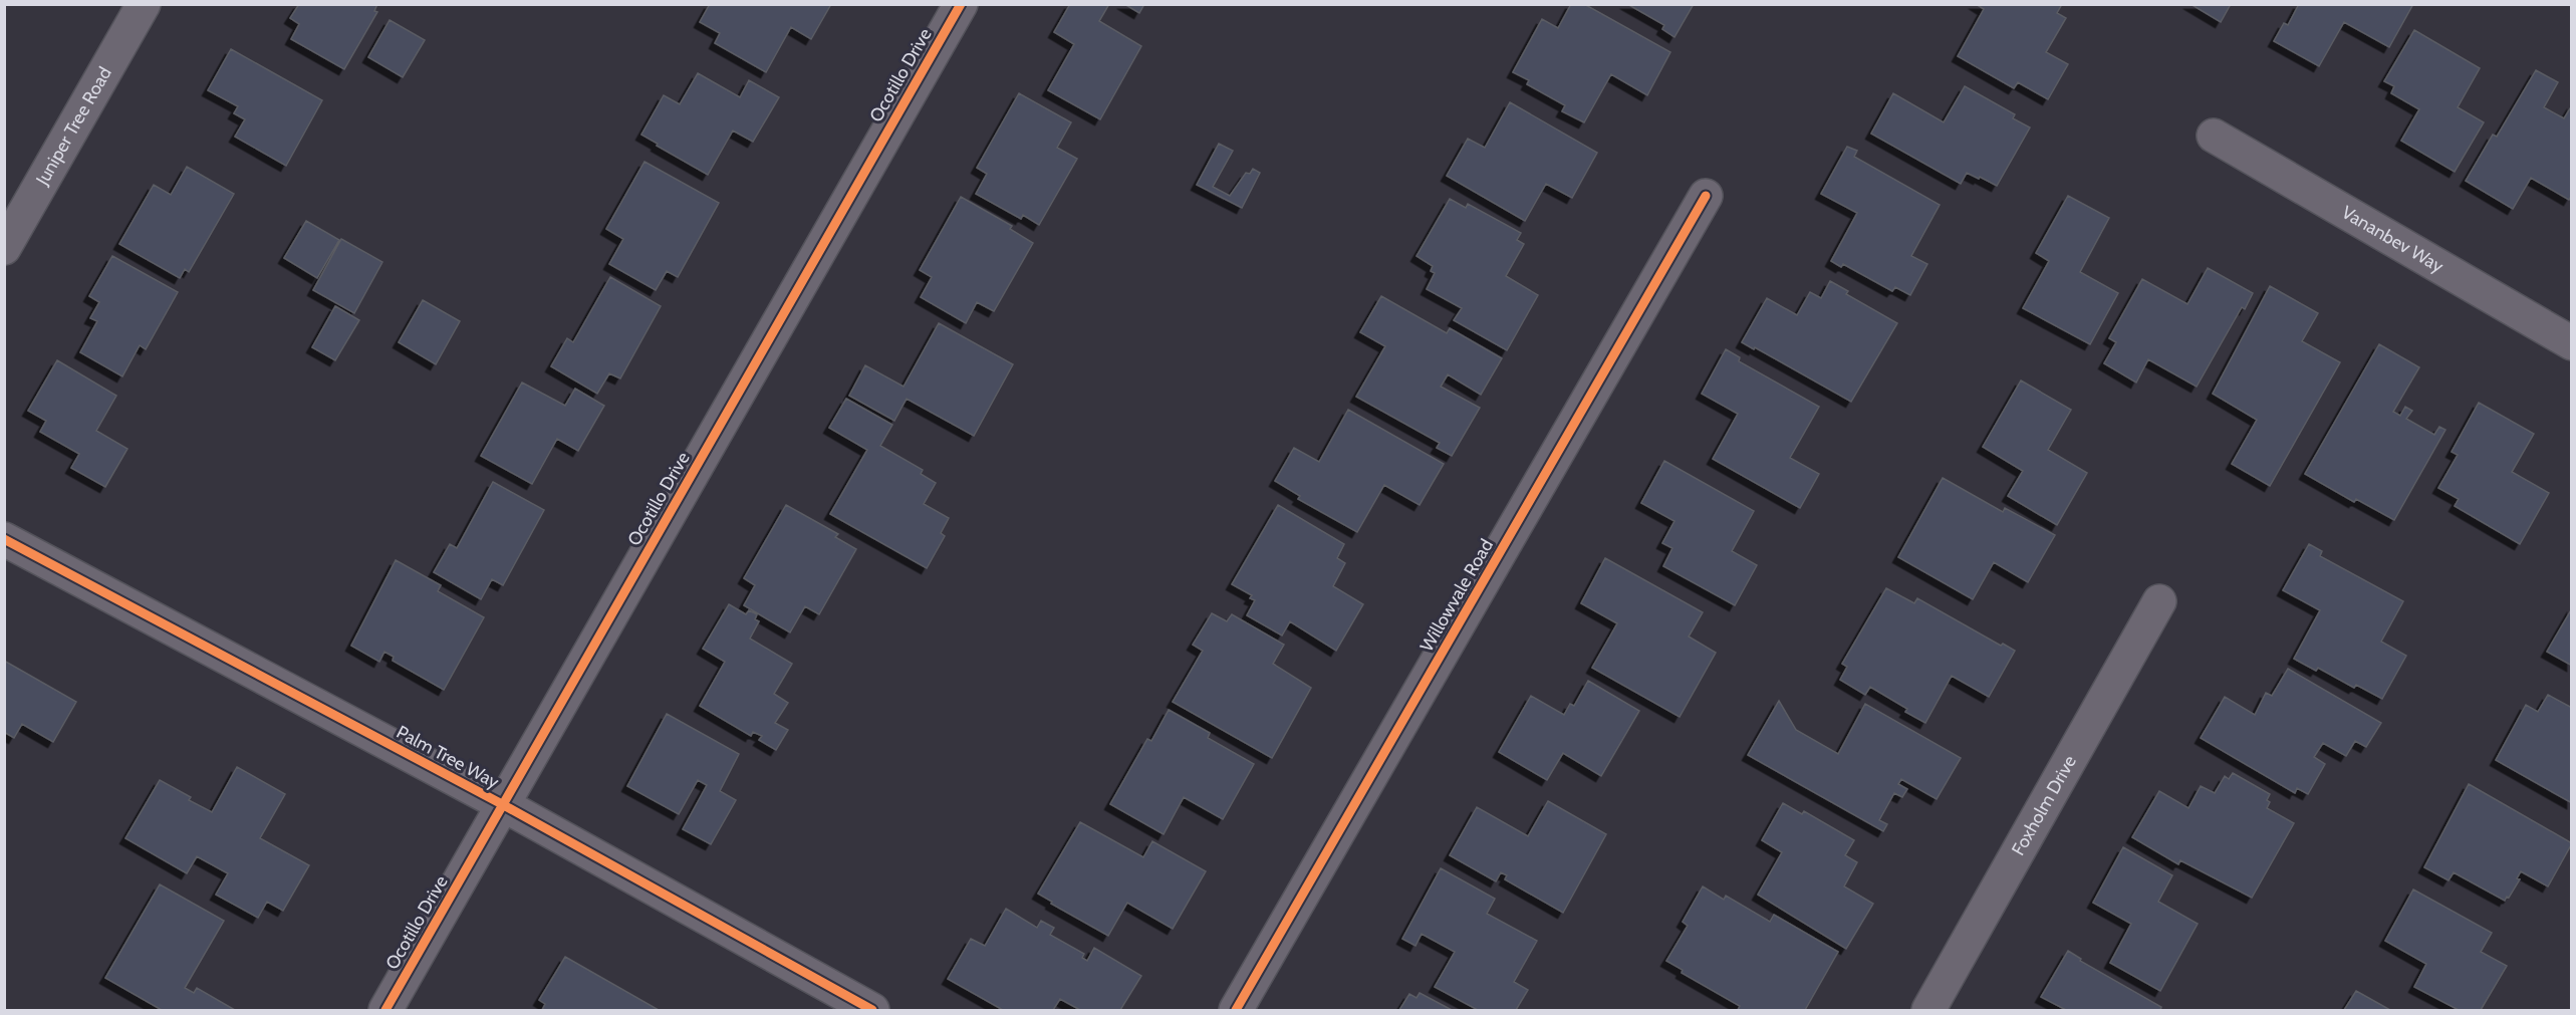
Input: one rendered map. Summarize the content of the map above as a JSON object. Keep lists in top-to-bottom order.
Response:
{
  "streets": {
    "street": [
      "Ocotillo Drive",
      "Juniper Tree Road",
      "Vananbev Way",
      "Willowvale Road",
      "Palm Tree Way",
      "Foxholm Drive"
    ]
  },
  "crossings": [
    ["Ocotillo Drive", "Palm Tree Way"]
  ]
}
